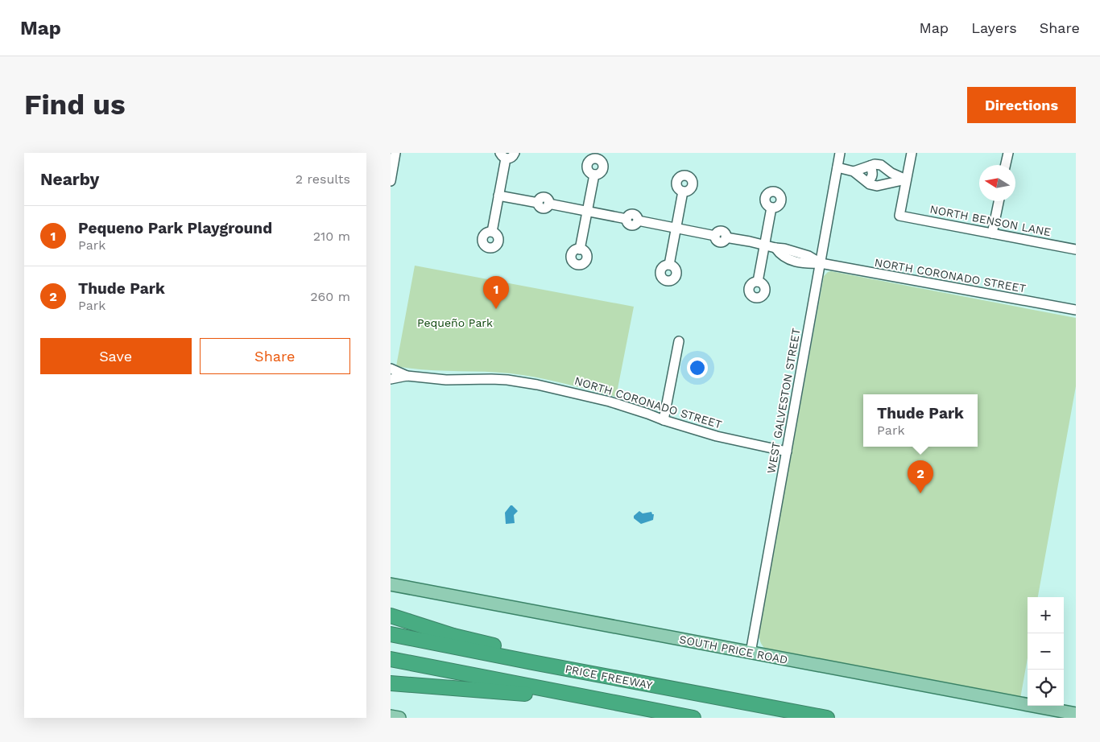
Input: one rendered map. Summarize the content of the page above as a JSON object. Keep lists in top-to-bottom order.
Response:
{
  "streets": {
    "highway": ["PRICE FREEWAY"],
    "main road": ["SOUTH PRICE ROAD"],
    "street": ["NORTH BENSON LANE", "NORTH CORONADO STREET", "WEST GALVESTON STREET"]
  },
  "crossings": [
    ["NORTH CORONADO STREET", "WEST GALVESTON STREET"],
    ["WEST GALVESTON STREET", "SOUTH PRICE ROAD"]
  ],
  "parks": ["Pequeño Park"],
  "north": "left",
  "page": {
    "header": "Map",
    "nav": ["Map", "Layers", "Share"],
    "buttons": [
      "Directions",
      ["Save", "Share"]
    ],
    "title": "Find us",
    "heading": ["Nearby", "2 results"],
    "list": [
      {
        "mark": "1",
        "name": "Pequeno Park Playground",
        "note": "Park",
        "value": "210 m"
      },
      {
        "mark": "2",
        "name": "Thude Park",
        "note": "Park",
        "value": "260 m"
      }
    ],
    "pins": ["1", "2"],
    "popup": ["Thude Park", "Park"],
    "map_buttons": ["+", "−"]
  }
}
